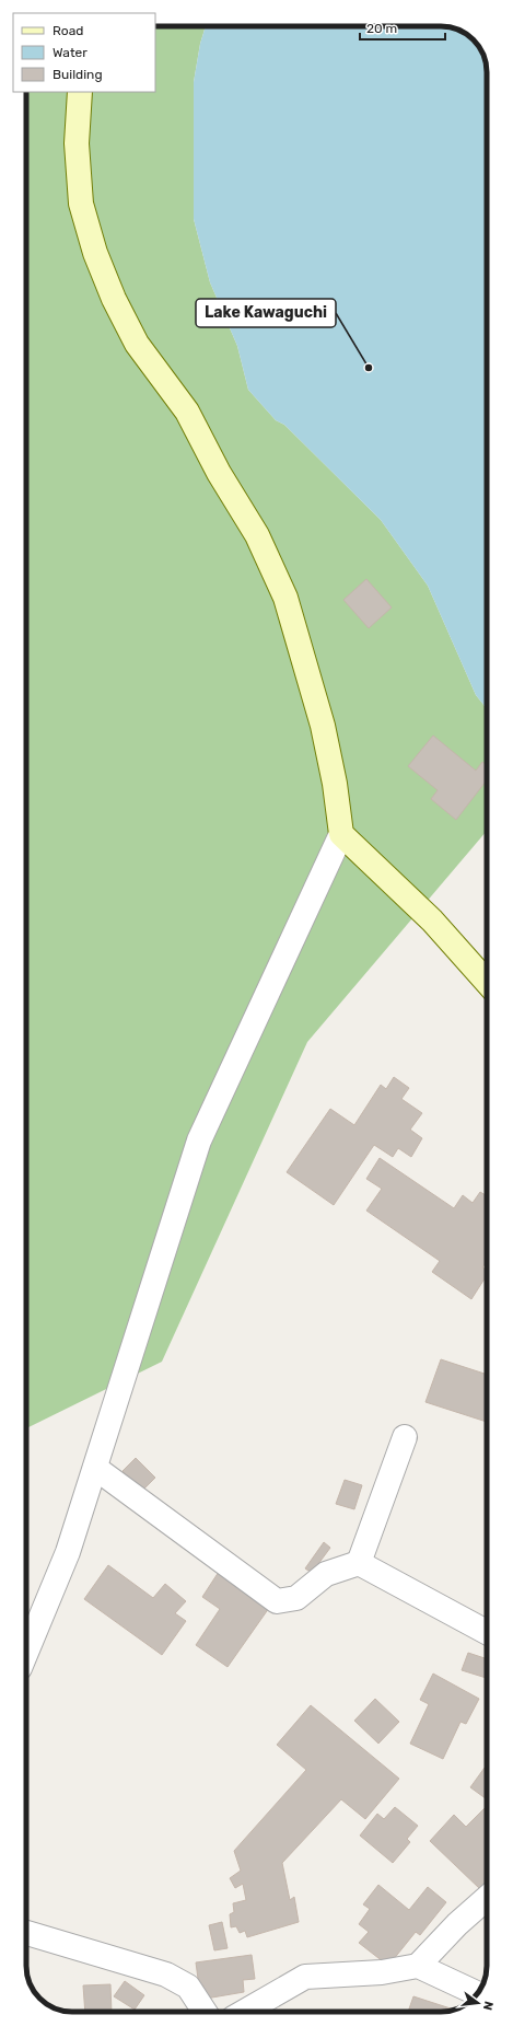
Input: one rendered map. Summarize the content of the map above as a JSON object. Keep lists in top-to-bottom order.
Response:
{
  "places": ["Lake Kawaguchi"],
  "legend": ["Road", "Water", "Building"],
  "scale_bar": "20 m",
  "north": "right"
}
